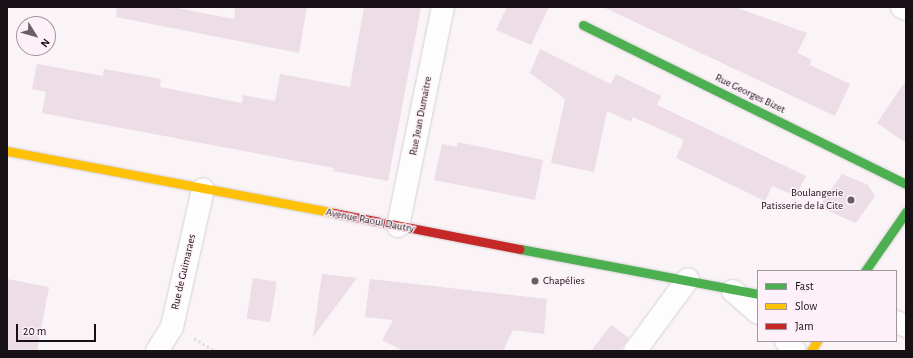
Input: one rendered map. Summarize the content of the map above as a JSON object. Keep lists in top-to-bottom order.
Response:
{
  "streets": {
    "street": [
      "Rue Georges Bizet",
      "Rue Jean Dumaitre",
      "Avenue Raoul Dautry",
      "Rue de Guimaraes"
    ]
  },
  "crossings": [
    ["Rue Jean Dumaitre", "Avenue Raoul Dautry"],
    ["Avenue Raoul Dautry", "Rue de Guimaraes"]
  ],
  "places": ["Boulangerie Patisserie de la Cite", "Chapélies"],
  "legend": ["Fast", "Slow", "Jam"],
  "scale_bar": "20 m",
  "north": "bottom right"
}
